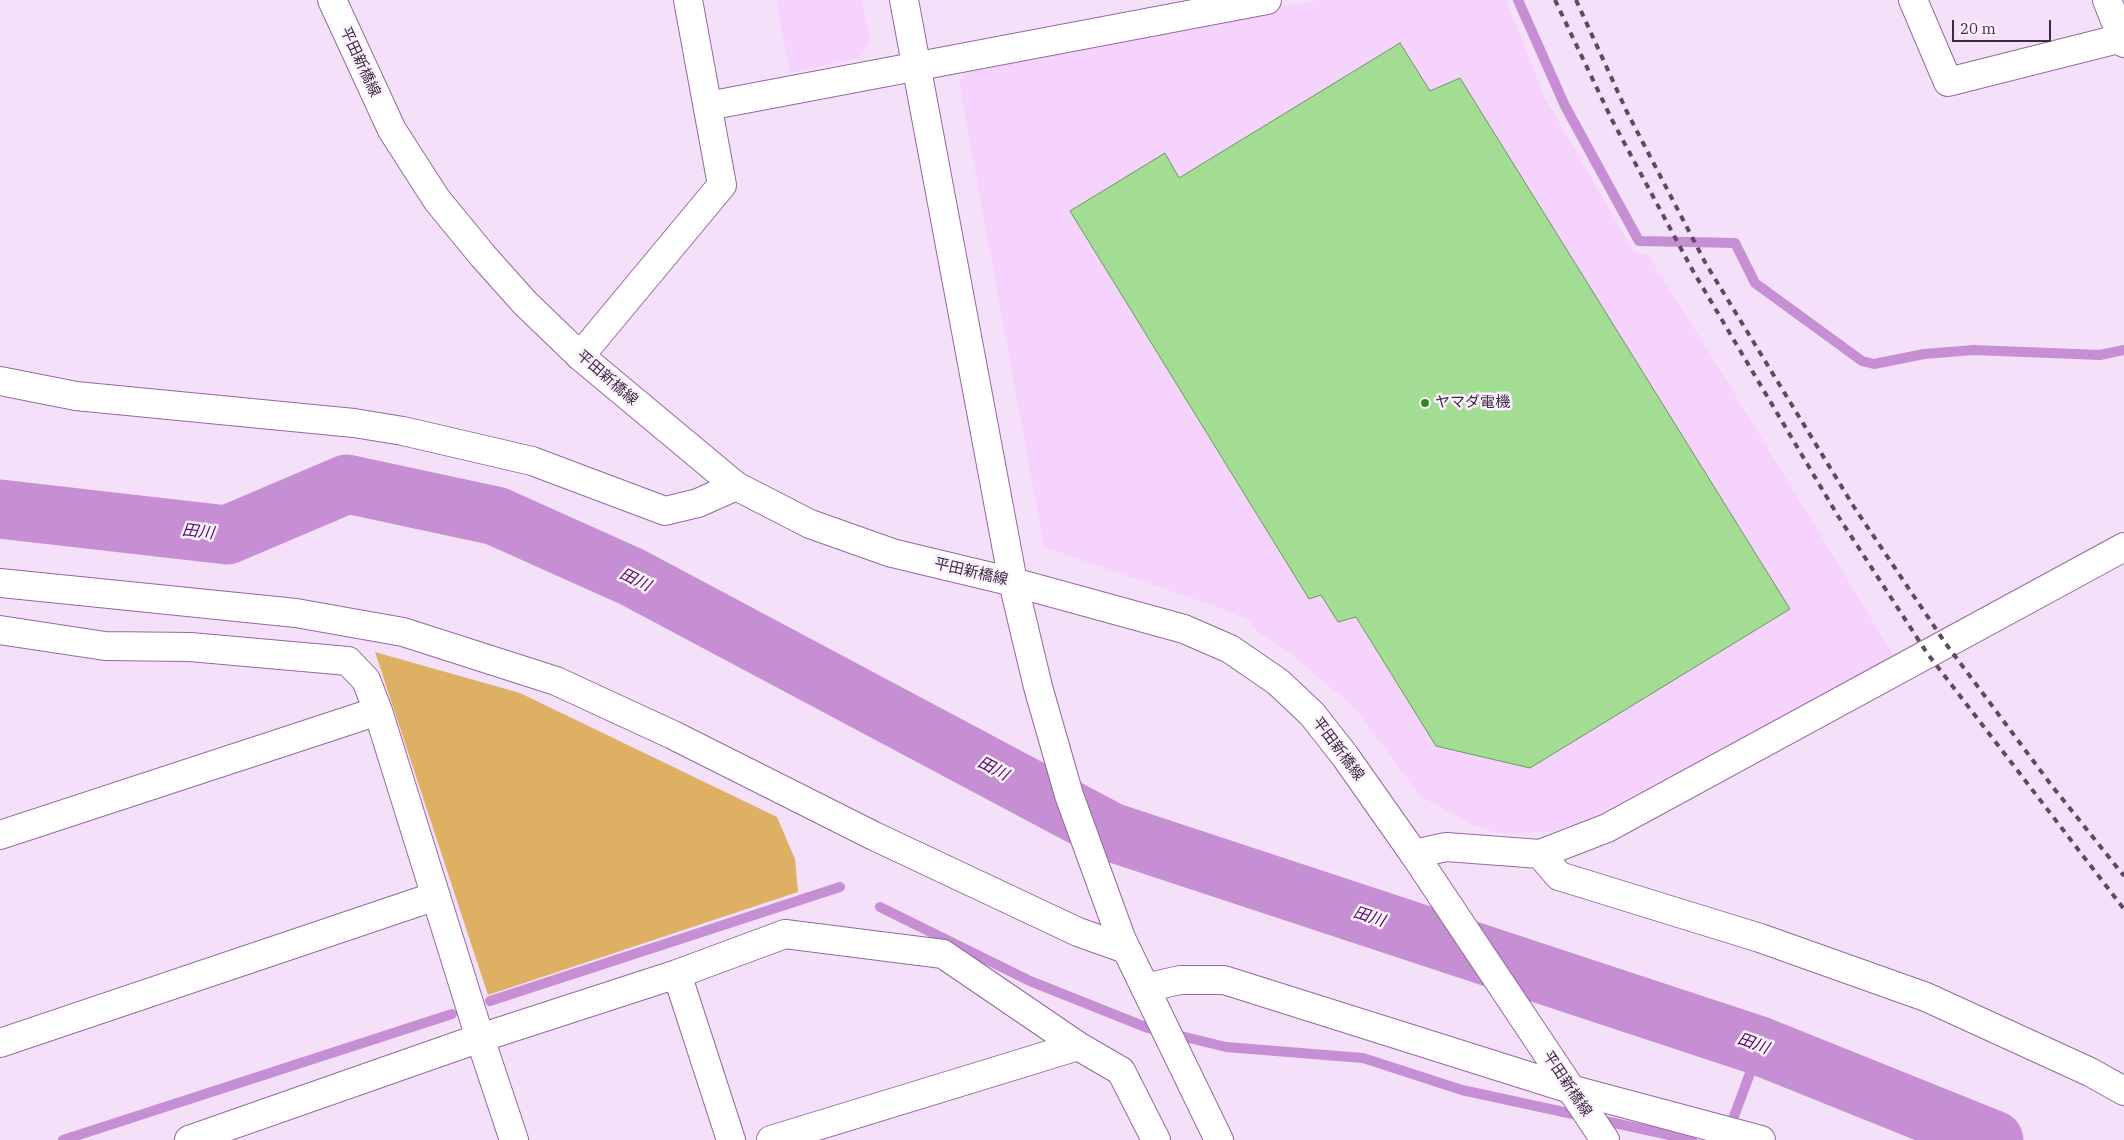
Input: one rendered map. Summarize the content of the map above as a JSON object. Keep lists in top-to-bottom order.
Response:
{
  "streets": {
    "street": ["平田新橋線"]
  },
  "water": ["田川"],
  "places": ["ヤマダ電機"],
  "scale_bar": "20 m"
}
